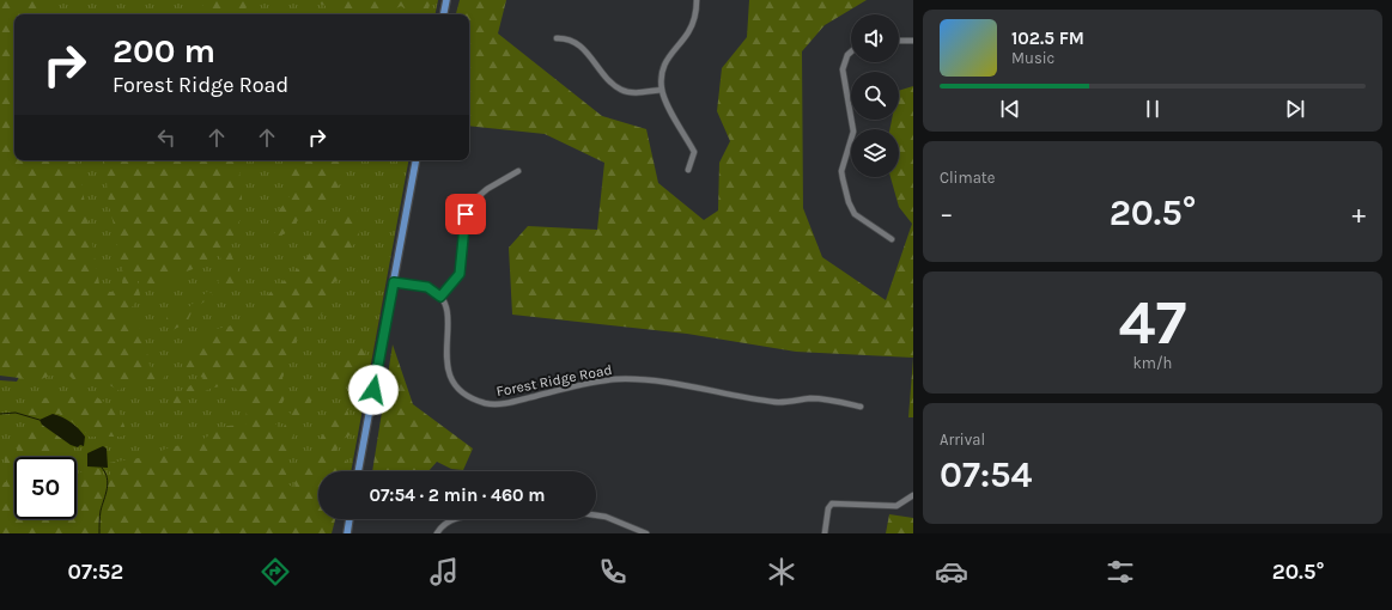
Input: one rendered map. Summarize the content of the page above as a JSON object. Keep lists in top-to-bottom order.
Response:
{
  "streets": {
    "street": ["Forest Ridge Road"]
  },
  "page": {
    "turn": ["200 m", "Forest Ridge Road"],
    "song": ["102.5 FM", "Music"],
    "tile": [
      "Climate",
      ["47", "km/h"],
      ["Arrival", "07:54"]
    ],
    "heat": ["−", "20.5°", "+"],
    "limit": "50",
    "trip": "07:54 · 2 min · 460 m",
    "tabs": ["07:52", "20.5°"]
  }
}
